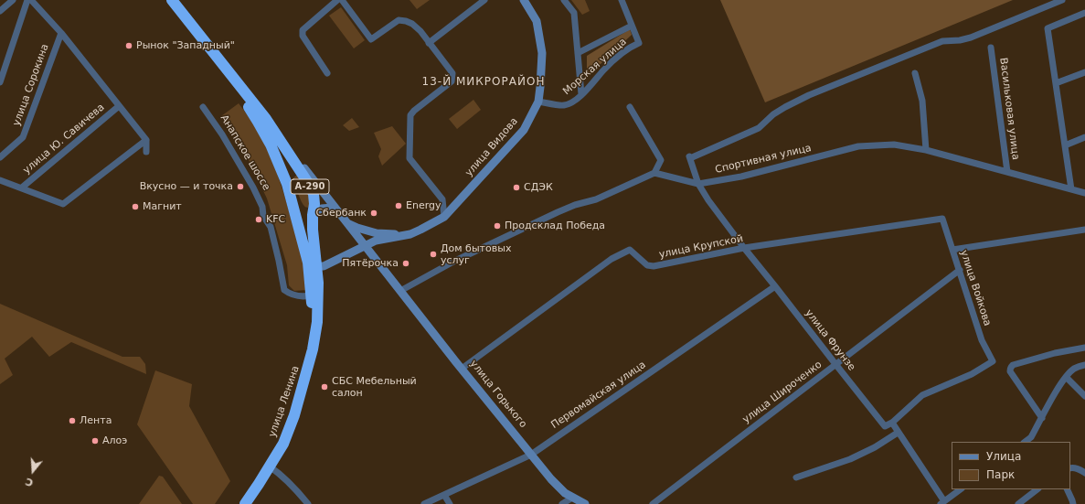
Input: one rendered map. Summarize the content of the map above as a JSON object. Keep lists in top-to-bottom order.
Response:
{
  "streets": {
    "highway": ["А-290", "улица Ленина"],
    "main road": ["улица Видова", "улица Горького"],
    "street": [
      "Морская улица",
      "улица Сорокина",
      "Васильковая улица",
      "улица Ю. Савичева",
      "Анапское шоссе",
      "Спортивная улица",
      "улица Крупской",
      "улица Войкова",
      "улица Фрунзе",
      "улица Широченко",
      "Первомайская улица"
    ]
  },
  "crossings": [
    ["Морская улица", "улица Видова"],
    ["Васильковая улица", "Спортивная улица"],
    ["улица Видова", "улица Горького"],
    ["Анапское шоссе", "А-290"],
    ["Спортивная улица", "улица Фрунзе"],
    ["А-290", "улица Ленина"],
    ["улица Крупской", "улица Войкова"],
    ["улица Крупской", "улица Фрунзе"],
    ["улица Крупской", "улица Горького"],
    ["улица Войкова", "улица Фрунзе"],
    ["улица Войкова", "улица Широченко"],
    ["улица Фрунзе", "улица Широченко"],
    ["улица Фрунзе", "Первомайская улица"],
    ["улица Горького", "Первомайская улица"]
  ],
  "districts": ["13-Й МИКРОРАЙОН"],
  "places": [
    "Рынок \"Западный\"",
    "Вкусно — и точка",
    "СДЭК",
    "Energy",
    "Магнит",
    "Сбербанк",
    "KFC",
    "Продсклад Победа",
    "Дом бытовых услуг",
    "Пятёрочка",
    "СБС Мебельный салон",
    "Лента",
    "Алоэ"
  ],
  "legend": ["Улица", "Парк"],
  "north": "bottom"
}
